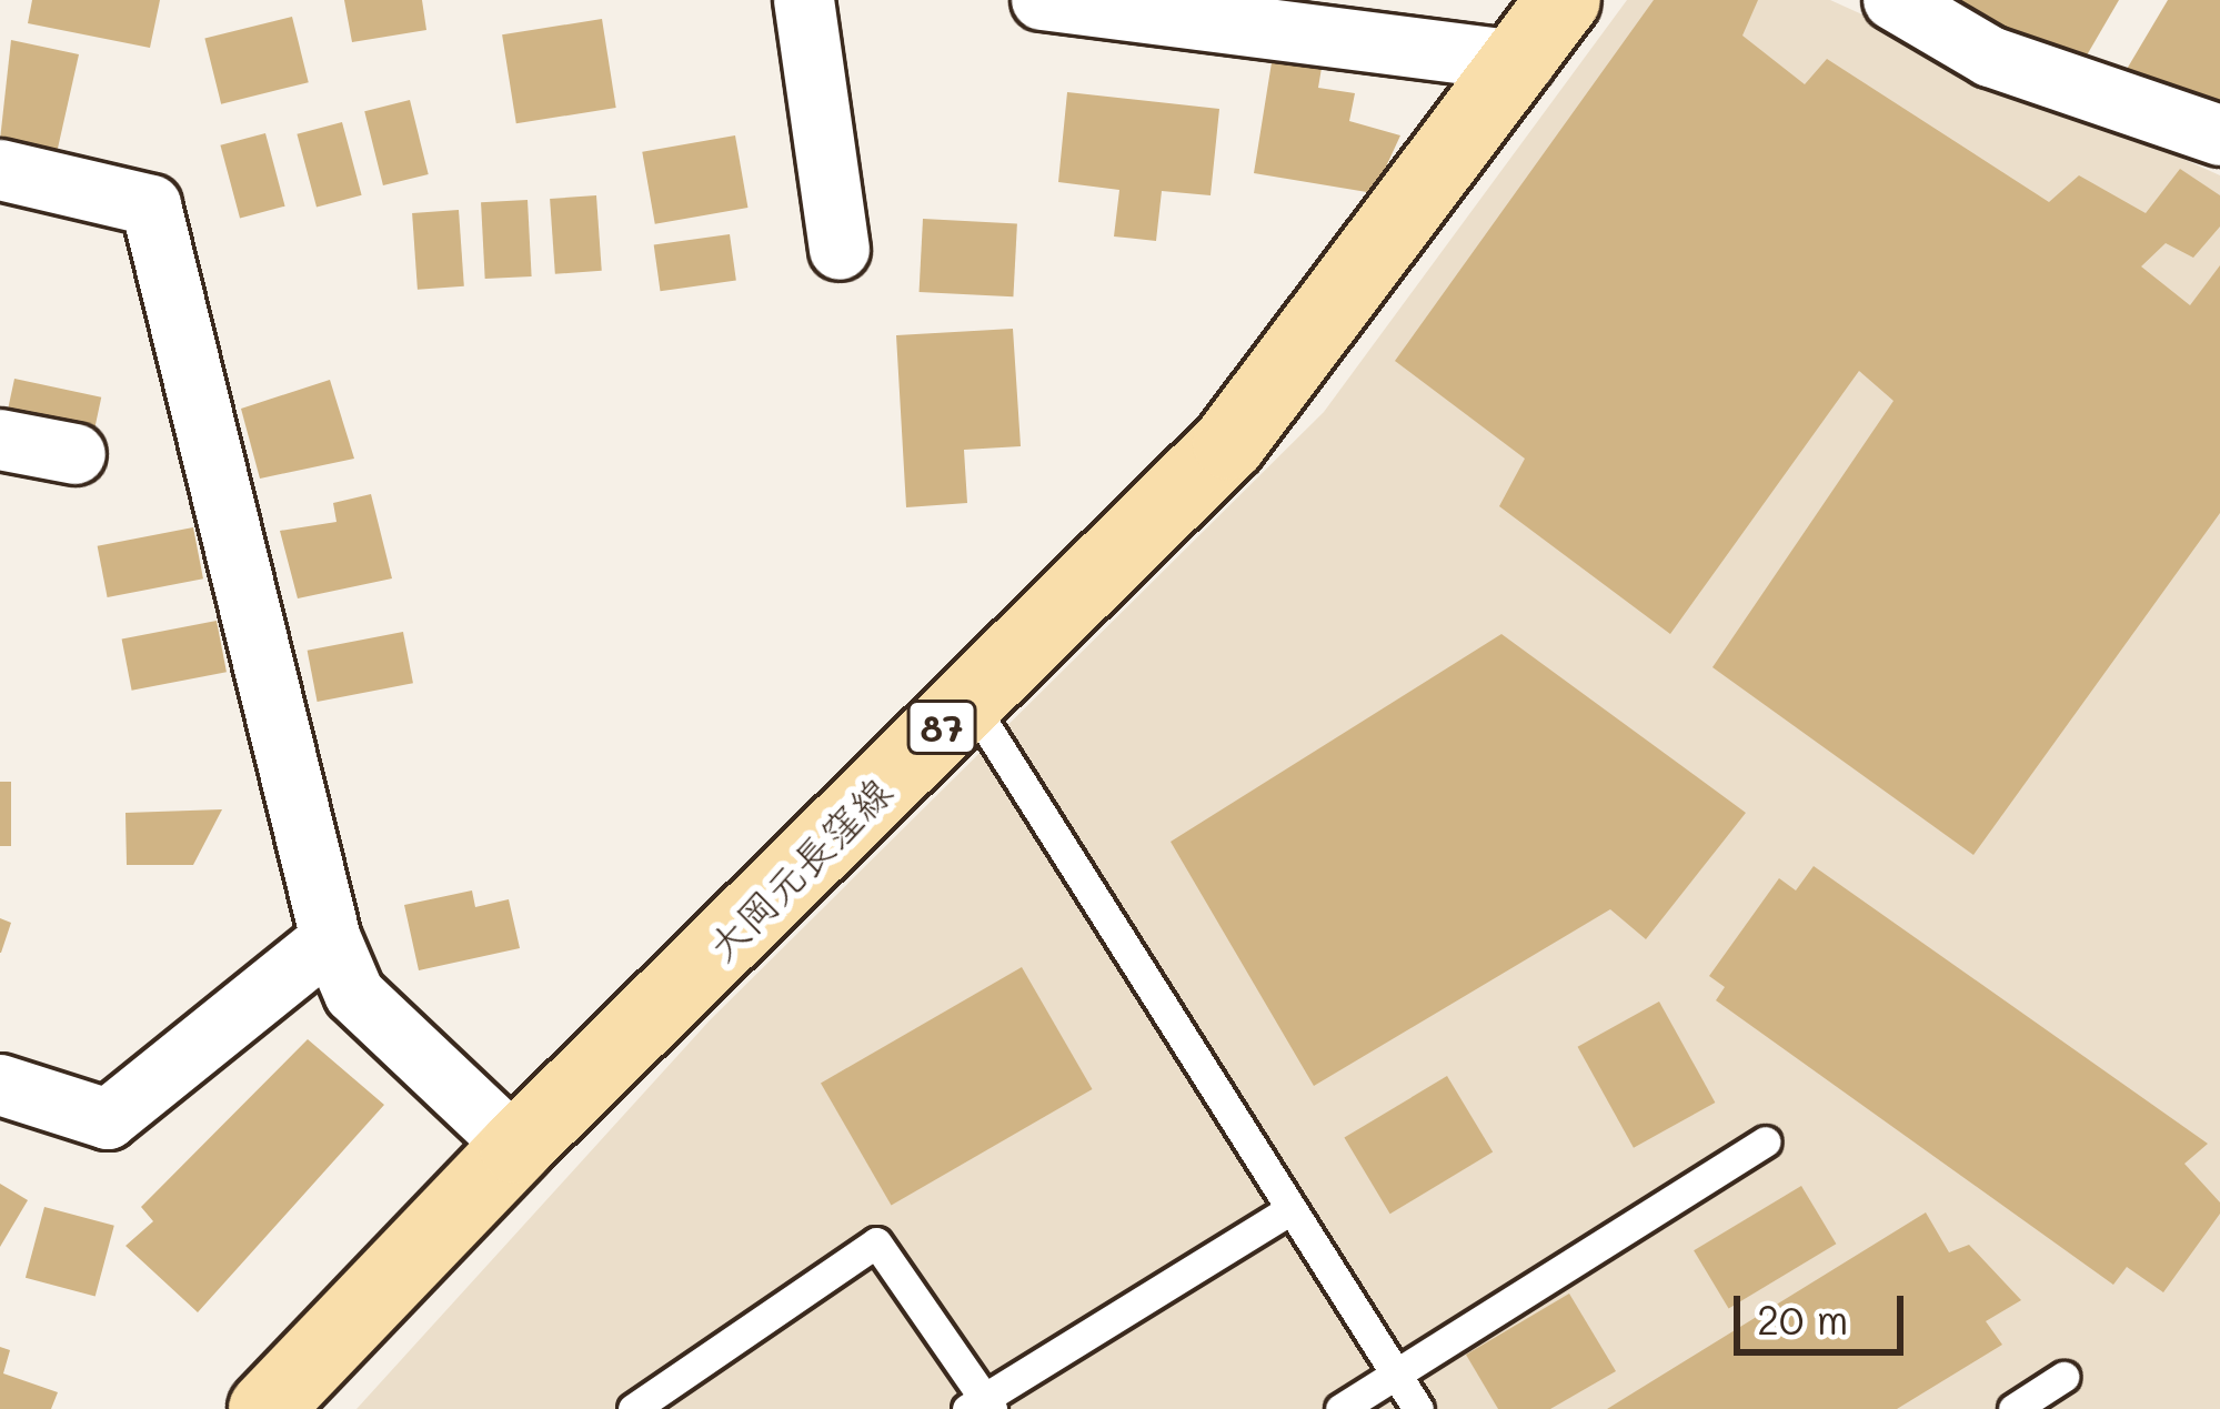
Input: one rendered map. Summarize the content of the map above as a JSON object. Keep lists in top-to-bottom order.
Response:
{
  "streets": {
    "main road": ["87", "大岡元長窪線"]
  },
  "scale_bar": "20 m"
}
